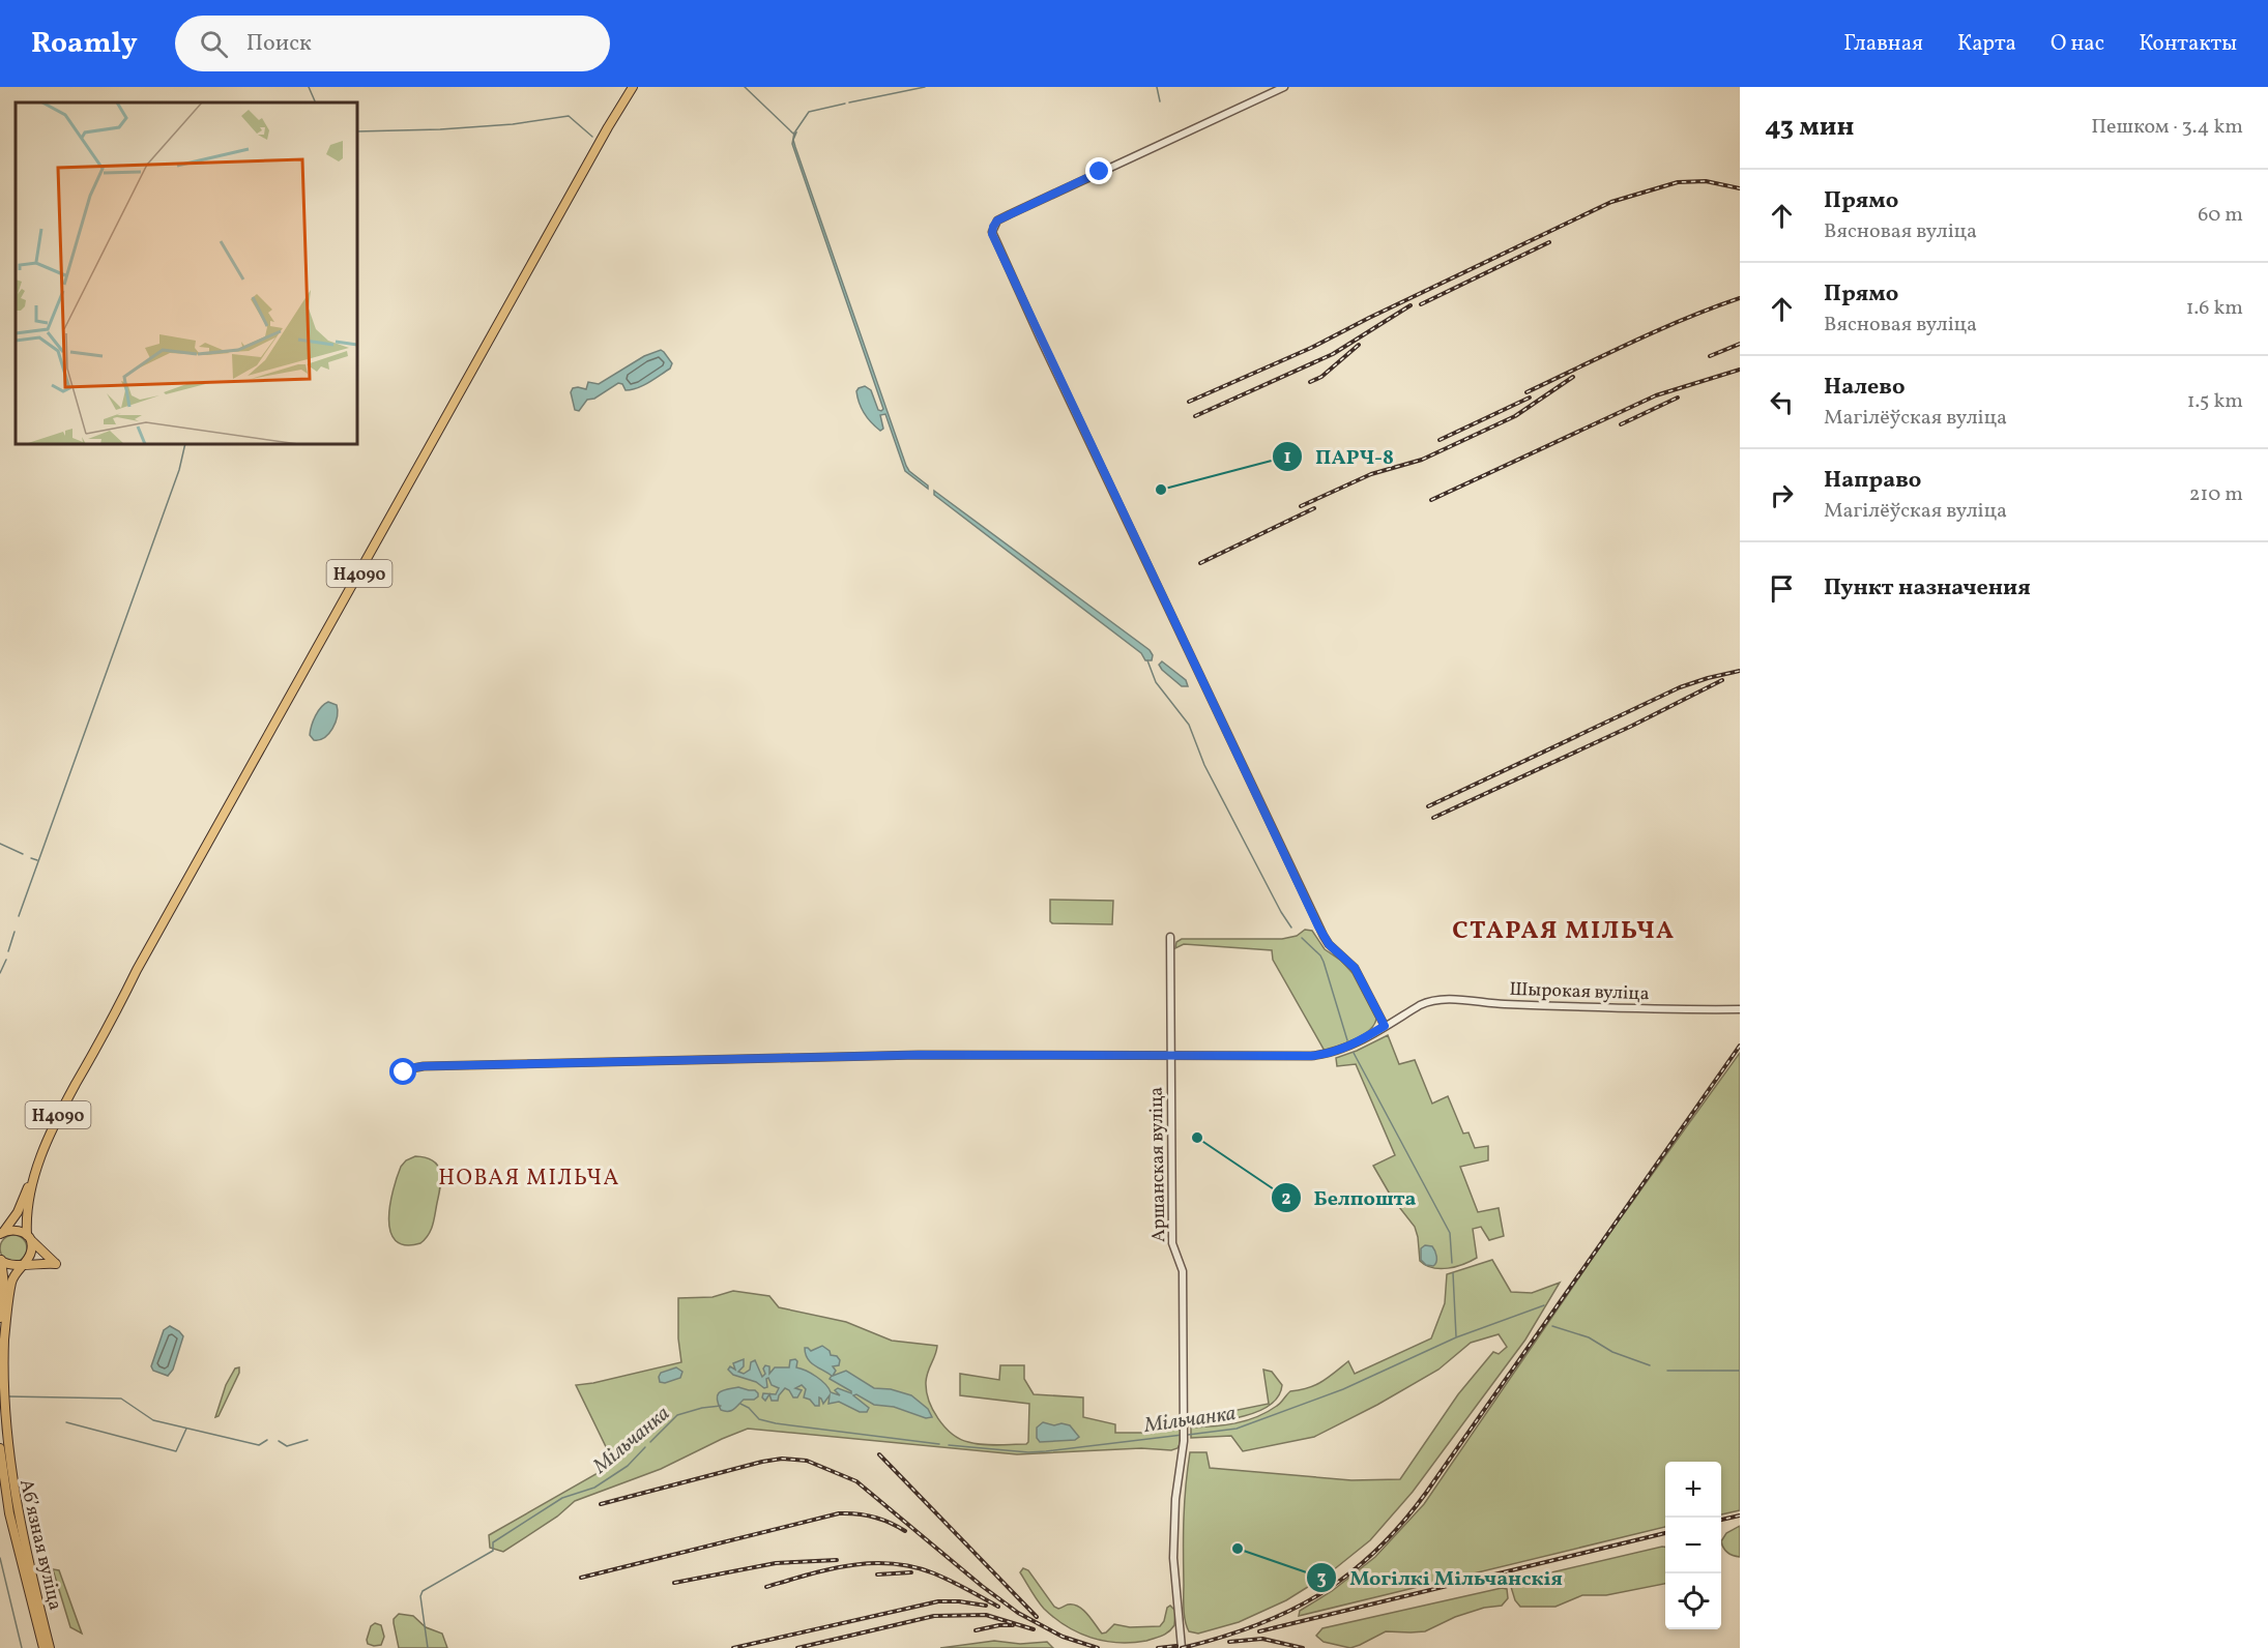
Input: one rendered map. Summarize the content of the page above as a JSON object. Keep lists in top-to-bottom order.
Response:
{
  "streets": {
    "main road": ["Н4090", "Абʼязная вуліца"],
    "street": ["Шырокая вуліца", "Аршанская вуліца"]
  },
  "crossings": [
    ["Н4090", "Абʼязная вуліца"]
  ],
  "districts": ["СТАРАЯ МІЛЬЧА", "НОВАЯ МІЛЬЧА"],
  "water": ["Мільчанка"],
  "places": ["ПАРЧ-8", "Белпошта", "Могілкі Мільчанскія"],
  "page": {
    "header": "Roamly",
    "search": "Поиск",
    "nav": [
      "Главная",
      "Карта",
      "О нас",
      "Контакты"
    ],
    "heading": ["43 мин", "Пешком · 3.4 km"],
    "list": [
      ["Прямо", "Вясновая вуліца", "60 m"],
      ["Прямо", "Вясновая вуліца", "1.6 km"],
      ["Налево", "Магілёўская вуліца", "1.5 km"],
      ["Направо", "Магілёўская вуліца", "210 m"],
      "Пункт назначения"
    ],
    "map_buttons": ["+", "−"]
  }
}
